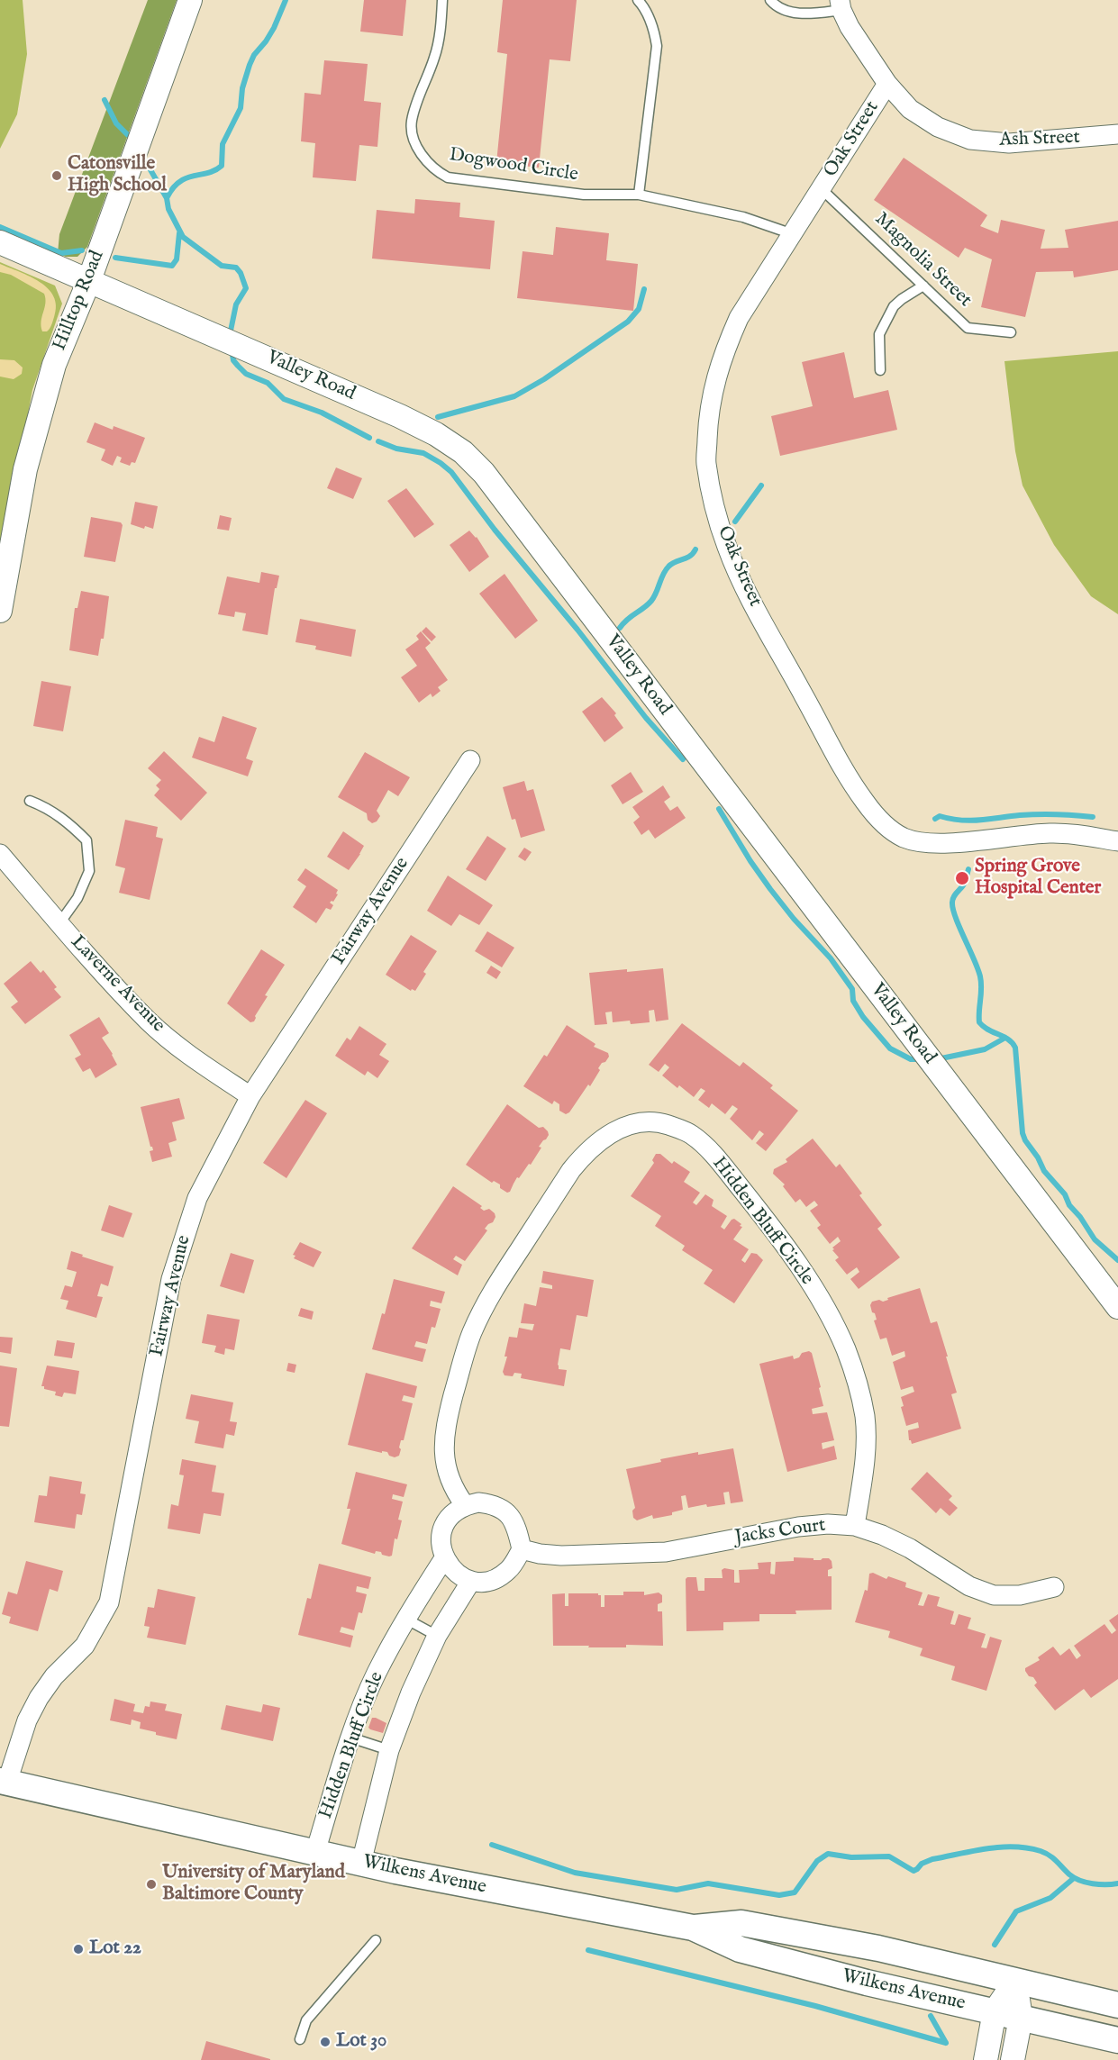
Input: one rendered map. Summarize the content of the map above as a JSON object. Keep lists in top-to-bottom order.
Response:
{
  "streets": {
    "main road": ["Wilkens Avenue"],
    "street": [
      "Oak Street",
      "Ash Street",
      "Hilltop Road",
      "Valley Road",
      "Fairway Avenue",
      "Laverne Avenue",
      "Hidden Bluff Circle",
      "Jacks Court"
    ],
    "lane": ["Dogwood Circle", "Magnolia Street"]
  },
  "crossings": [
    ["Oak Street", "Ash Street"],
    ["Oak Street", "Dogwood Circle"],
    ["Oak Street", "Magnolia Street"],
    ["Hilltop Road", "Valley Road"],
    ["Fairway Avenue", "Laverne Avenue"],
    ["Fairway Avenue", "Wilkens Avenue"],
    ["Hidden Bluff Circle", "Jacks Court"],
    ["Hidden Bluff Circle", "Wilkens Avenue"]
  ],
  "places": [
    "Catonsville High School",
    "Spring Grove Hospital Center",
    "University of Maryland Baltimore County",
    "Lot 22",
    "Lot 30"
  ]
}
